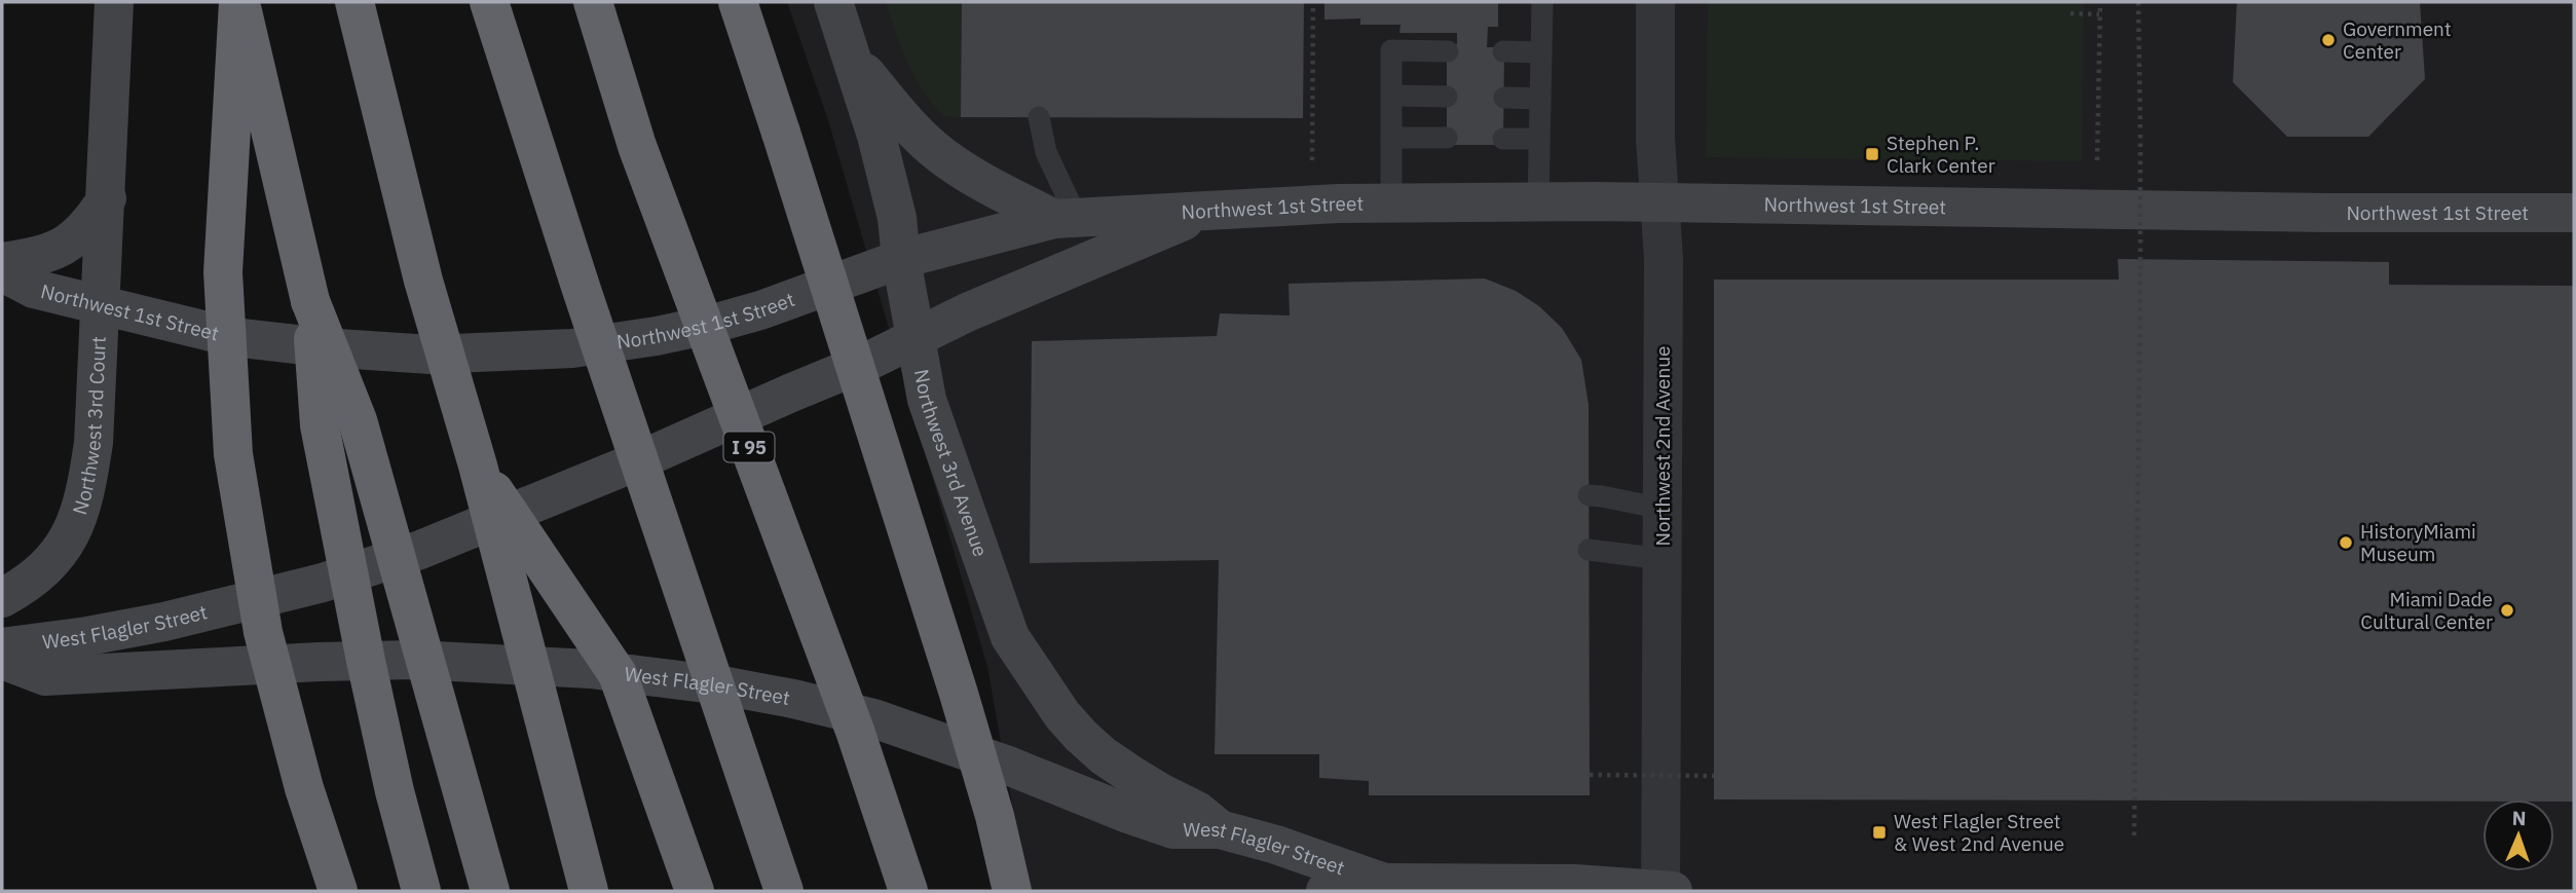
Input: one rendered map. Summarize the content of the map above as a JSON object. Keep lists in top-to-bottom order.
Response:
{
  "streets": {
    "highway": ["I 95"],
    "main road": [
      "Northwest 1st Street",
      "Northwest 3rd Court",
      "Northwest 3rd Avenue",
      "West Flagler Street"
    ],
    "street": ["Northwest 2nd Avenue"]
  },
  "crossings": [
    ["Northwest 1st Street", "Northwest 3rd Court"],
    ["Northwest 1st Street", "Northwest 2nd Avenue"],
    ["Northwest 1st Street", "Northwest 3rd Avenue"],
    ["Northwest 1st Street", "West Flagler Street"],
    ["Northwest 2nd Avenue", "West Flagler Street"],
    ["Northwest 3rd Avenue", "West Flagler Street"]
  ],
  "places": {
    "other": ["Government Center", "HistoryMiami Museum", "Miami Dade Cultural Center"],
    "transit": ["Stephen P. Clark Center", "West Flagler Street & West 2nd Avenue"]
  },
  "north": "top"
}
